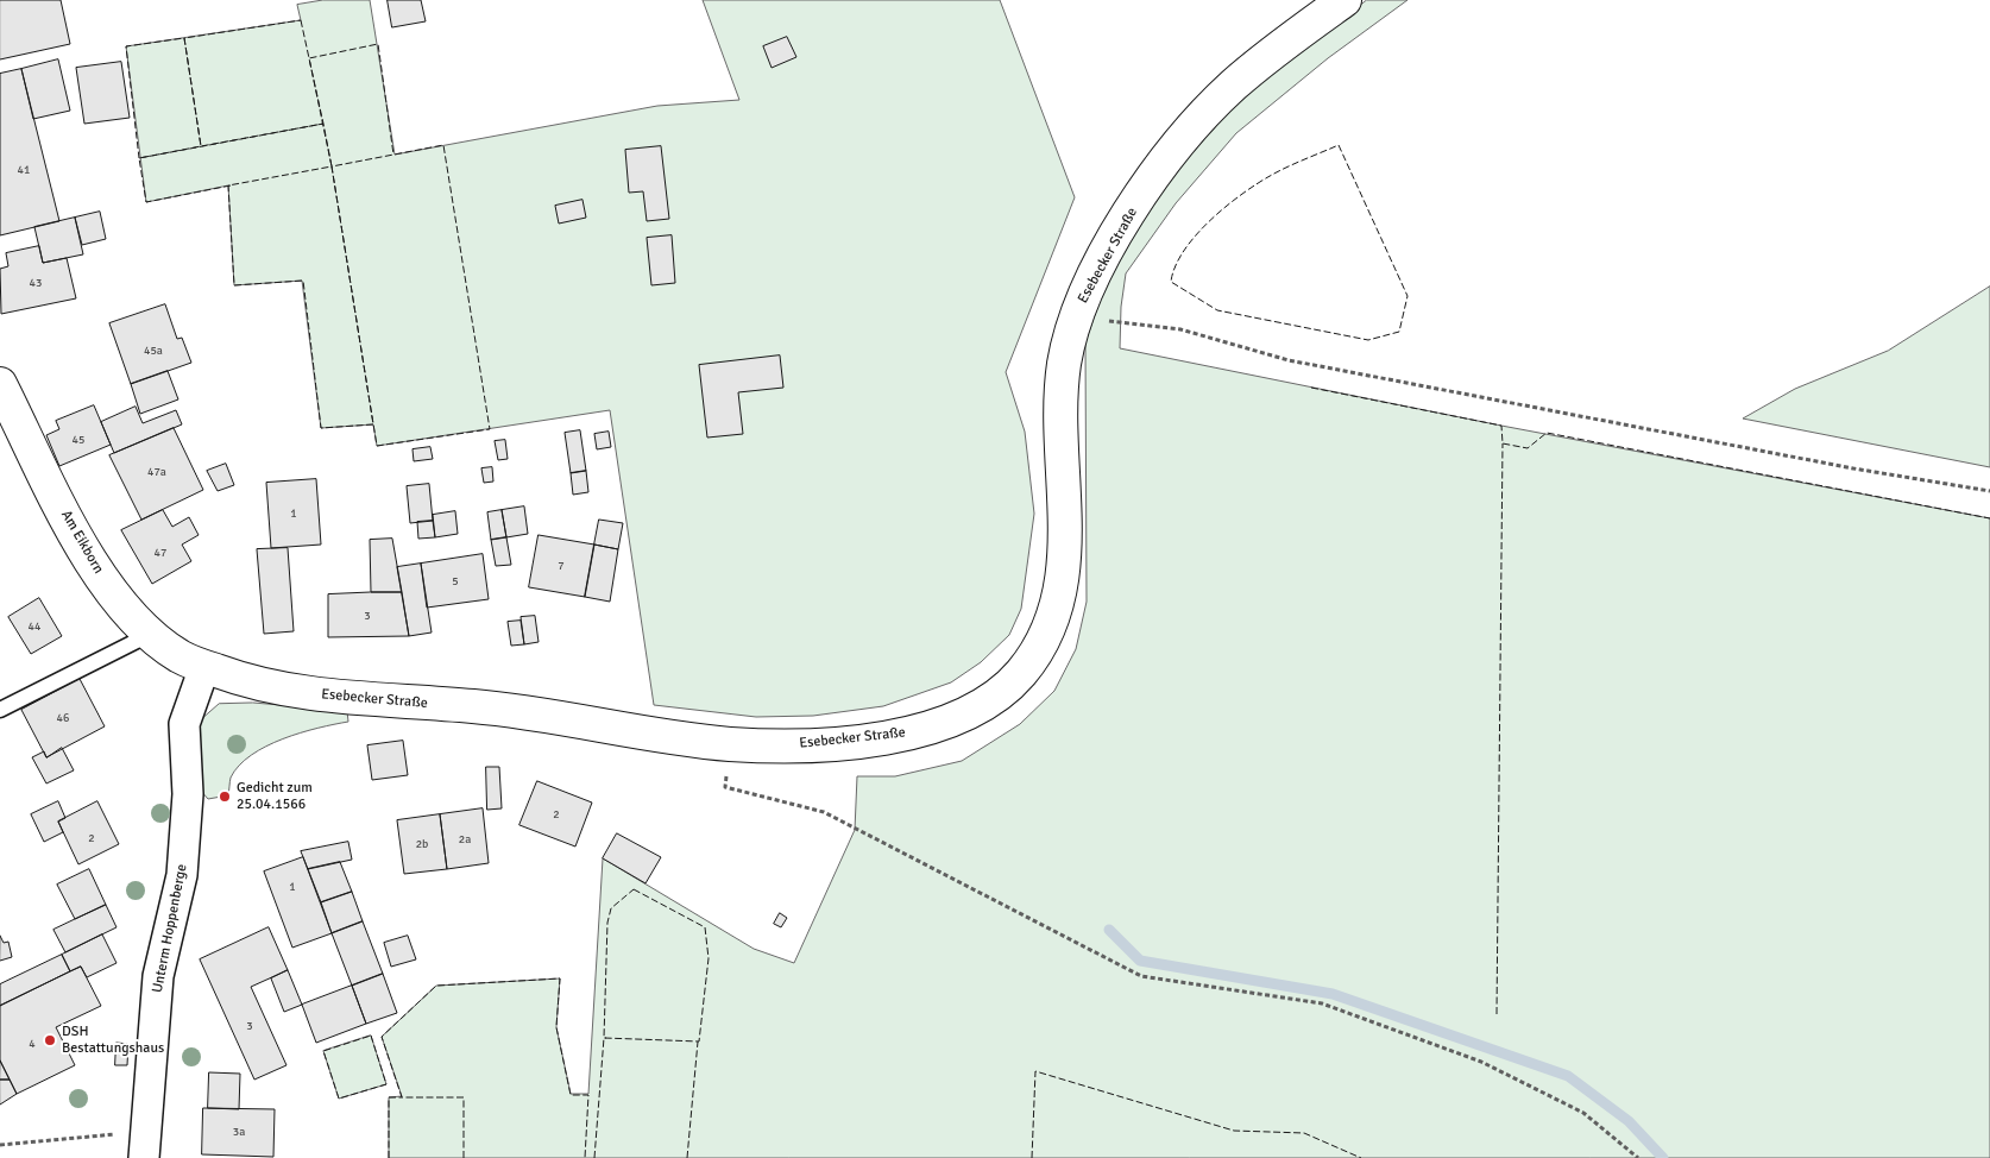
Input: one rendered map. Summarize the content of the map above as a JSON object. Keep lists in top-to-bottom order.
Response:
{
  "streets": {
    "street": ["Esebecker Straße", "Am Eikborn", "Unterm Hoppenberge"]
  },
  "crossings": [
    ["Esebecker Straße", "Am Eikborn"],
    ["Esebecker Straße", "Unterm Hoppenberge"],
    ["Am Eikborn", "Unterm Hoppenberge"]
  ],
  "places": ["Gedicht zum 25.04.1566", "DSH Bestattungshaus"],
  "house_numbers": [
    "41",
    "43",
    "45a",
    "45",
    "47a",
    "1",
    "47",
    "7",
    "5",
    "3",
    "44",
    "46",
    "2",
    "2",
    "2a",
    "2b",
    "1",
    "3",
    "4",
    "3a"
  ]
}
